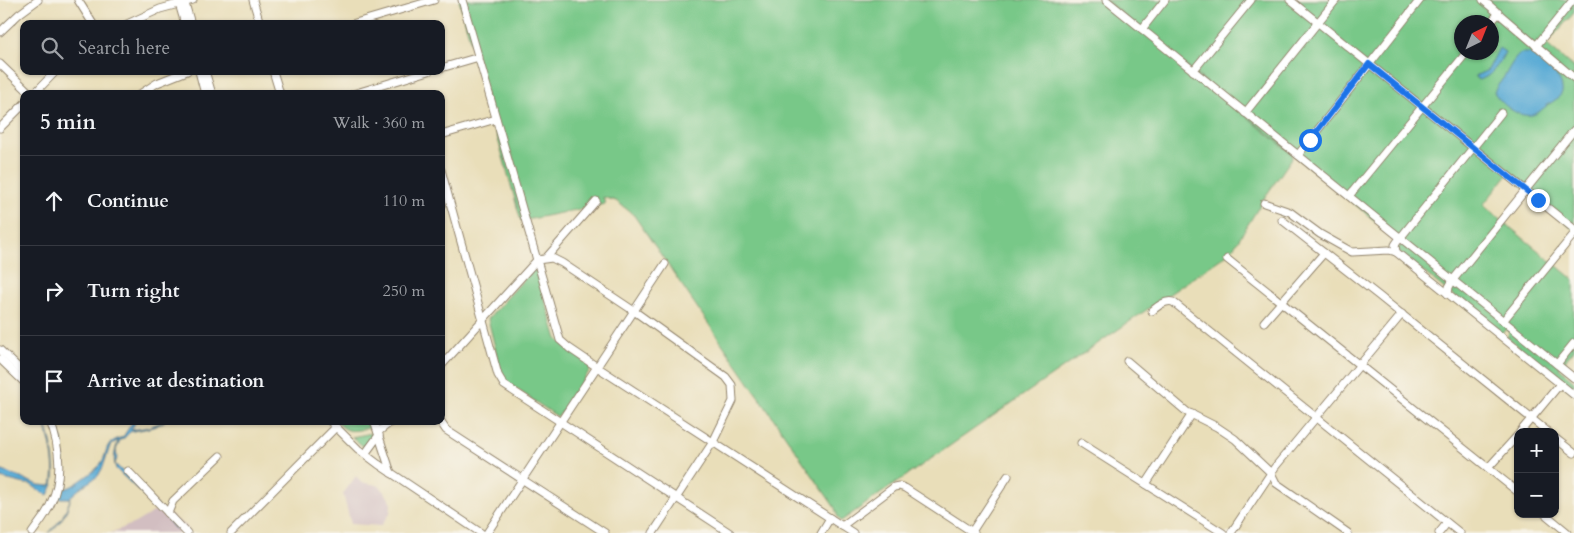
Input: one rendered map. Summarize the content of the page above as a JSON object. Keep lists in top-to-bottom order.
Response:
{
  "north": "top right",
  "page": {
    "search": "Search here",
    "heading": ["5 min", "Walk · 360 m"],
    "list": [
      ["Continue", "110 m"],
      ["Turn right", "250 m"],
      "Arrive at destination"
    ],
    "map_buttons": ["+", "−"]
  }
}
